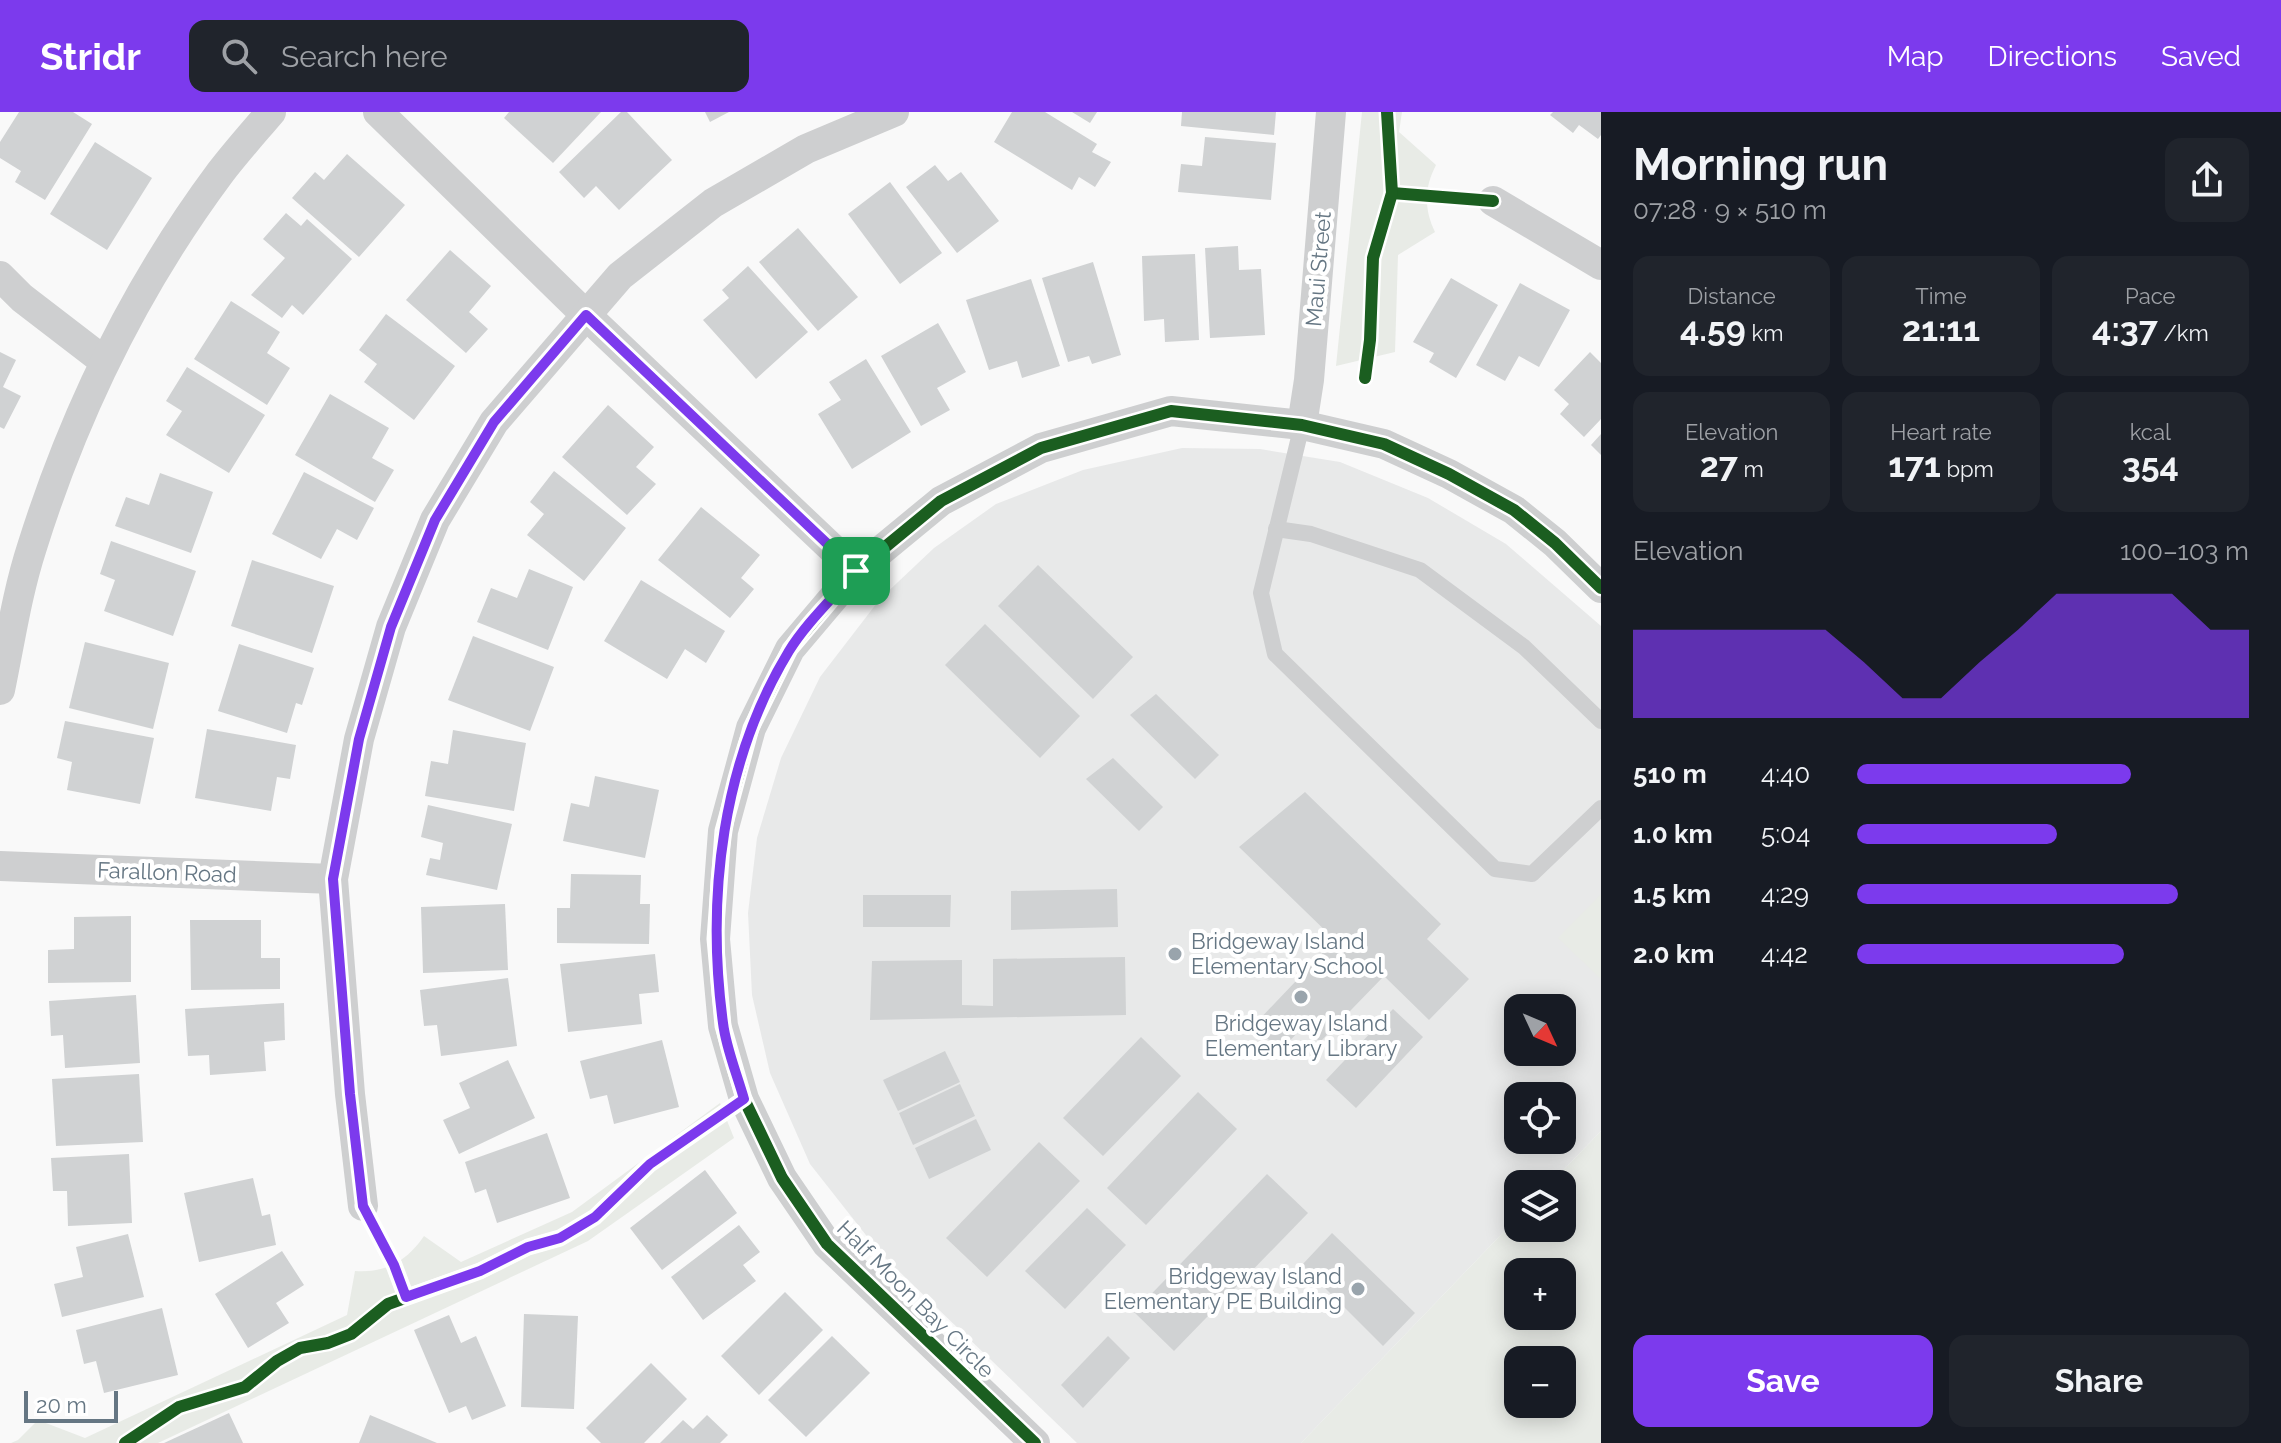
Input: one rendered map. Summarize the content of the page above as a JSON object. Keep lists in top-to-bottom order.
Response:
{
  "streets": {
    "street": ["Maui Street", "Farallon Road", "Half Moon Bay Circle"]
  },
  "crossings": [
    ["Maui Street", "Half Moon Bay Circle"]
  ],
  "places": ["Bridgeway Island Elementary School", "Bridgeway Island Elementary Library", "Bridgeway Island Elementary PE Building"],
  "scale_bar": "20 m",
  "north": "bottom right",
  "page": {
    "header": "Stridr",
    "search": "Search here",
    "nav": ["Map", "Directions", "Saved"],
    "heading": ["Morning run", "07:28 · 9 × 510 m"],
    "stats": [
      ["Distance", "4.59 km"],
      ["Time", "21:11"],
      ["Pace", "4:37 /km"],
      ["Elevation", "27 m"],
      ["Heart rate", "171 bpm"],
      ["kcal", "354"]
    ],
    "chart": ["Elevation", "100–103 m"],
    "list": [
      {
        "name": "510 m",
        "note": "4:40"
      },
      {
        "name": "1.0 km",
        "note": "5:04"
      },
      {
        "name": "1.5 km",
        "note": "4:29"
      },
      {
        "name": "2.0 km",
        "note": "4:42"
      }
    ],
    "map_buttons": ["+", "−"],
    "buttons": ["Save", "Share"],
    "scale": "20 m"
  }
}
